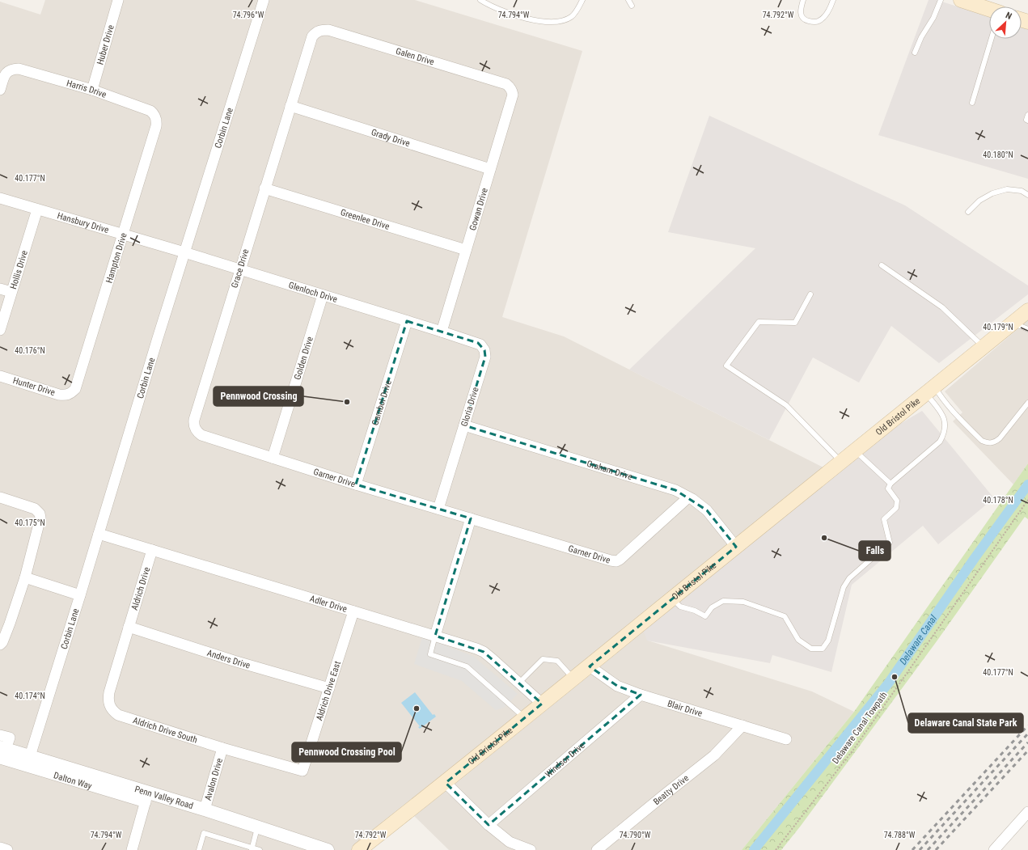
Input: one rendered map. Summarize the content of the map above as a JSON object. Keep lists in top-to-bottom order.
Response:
{
  "streets": {
    "main road": ["Old Bristol Pike"],
    "street": [
      "Huber Drive",
      "Galen Drive",
      "Harris Drive",
      "Corbin Lane",
      "Grady Drive",
      "Gowan Drive",
      "Greenlee Drive",
      "Hansbury Drive",
      "Hampton Drive",
      "Grace Drive",
      "Hollis Drive",
      "Glenloch Drive",
      "Golden Drive",
      "Hunter Drive",
      "Gambol Drive",
      "Gloria Drive",
      "Graham Drive",
      "Garner Drive",
      "Aldrich Drive",
      "Adler Drive",
      "Anders Drive",
      "Aldrich Drive East",
      "Blair Drive",
      "Aldrich Drive South",
      "Windsor Drive",
      "Avalon Drive",
      "Dalton Way",
      "Beatty Drive",
      "Penn Valley Road"
    ],
    "path": ["Delaware Canal Towpath"]
  },
  "crossings": [
    ["Huber Drive", "Harris Drive"],
    ["Galen Drive", "Gowan Drive"],
    ["Galen Drive", "Grace Drive"],
    ["Harris Drive", "Hampton Drive"],
    ["Corbin Lane", "Hansbury Drive"],
    ["Corbin Lane", "Glenloch Drive"],
    ["Corbin Lane", "Adler Drive"],
    ["Corbin Lane", "Penn Valley Road"],
    ["Grady Drive", "Gowan Drive"],
    ["Grady Drive", "Grace Drive"],
    ["Gowan Drive", "Greenlee Drive"],
    ["Gowan Drive", "Glenloch Drive"],
    ["Gowan Drive", "Gloria Drive"],
    ["Greenlee Drive", "Grace Drive"],
    ["Hansbury Drive", "Hampton Drive"],
    ["Hansbury Drive", "Hollis Drive"],
    ["Hansbury Drive", "Glenloch Drive"],
    ["Hampton Drive", "Hunter Drive"],
    ["Grace Drive", "Glenloch Drive"],
    ["Grace Drive", "Golden Drive"],
    ["Grace Drive", "Garner Drive"],
    ["Glenloch Drive", "Golden Drive"],
    ["Glenloch Drive", "Gambol Drive"],
    ["Glenloch Drive", "Gloria Drive"],
    ["Golden Drive", "Garner Drive"],
    ["Gambol Drive", "Garner Drive"],
    ["Gloria Drive", "Graham Drive"],
    ["Gloria Drive", "Garner Drive"],
    ["Old Bristol Pike", "Graham Drive"],
    ["Old Bristol Pike", "Adler Drive"],
    ["Old Bristol Pike", "Blair Drive"],
    ["Graham Drive", "Garner Drive"],
    ["Aldrich Drive", "Adler Drive"],
    ["Aldrich Drive", "Anders Drive"],
    ["Aldrich Drive", "Aldrich Drive South"],
    ["Adler Drive", "Aldrich Drive East"],
    ["Anders Drive", "Aldrich Drive East"],
    ["Anders Drive", "Aldrich Drive South"],
    ["Aldrich Drive East", "Aldrich Drive South"],
    ["Blair Drive", "Windsor Drive"],
    ["Blair Drive", "Beatty Drive"],
    ["Aldrich Drive South", "Avalon Drive"],
    ["Avalon Drive", "Penn Valley Road"],
    ["Dalton Way", "Penn Valley Road"]
  ],
  "water": ["Delaware Canal"],
  "places": [
    "Pennwood Crossing",
    "Falls",
    "Delaware Canal State Park",
    "Pennwood Crossing Pool"
  ],
  "north": "top right",
  "coordinates": [
    "74.796°W",
    "74.794°W",
    "74.792°W",
    "40.180°N",
    "40.177°N",
    "40.179°N",
    "40.176°N",
    "40.178°N",
    "40.175°N",
    "40.174°N",
    "74.790°W",
    "74.788°W"
  ]
}
